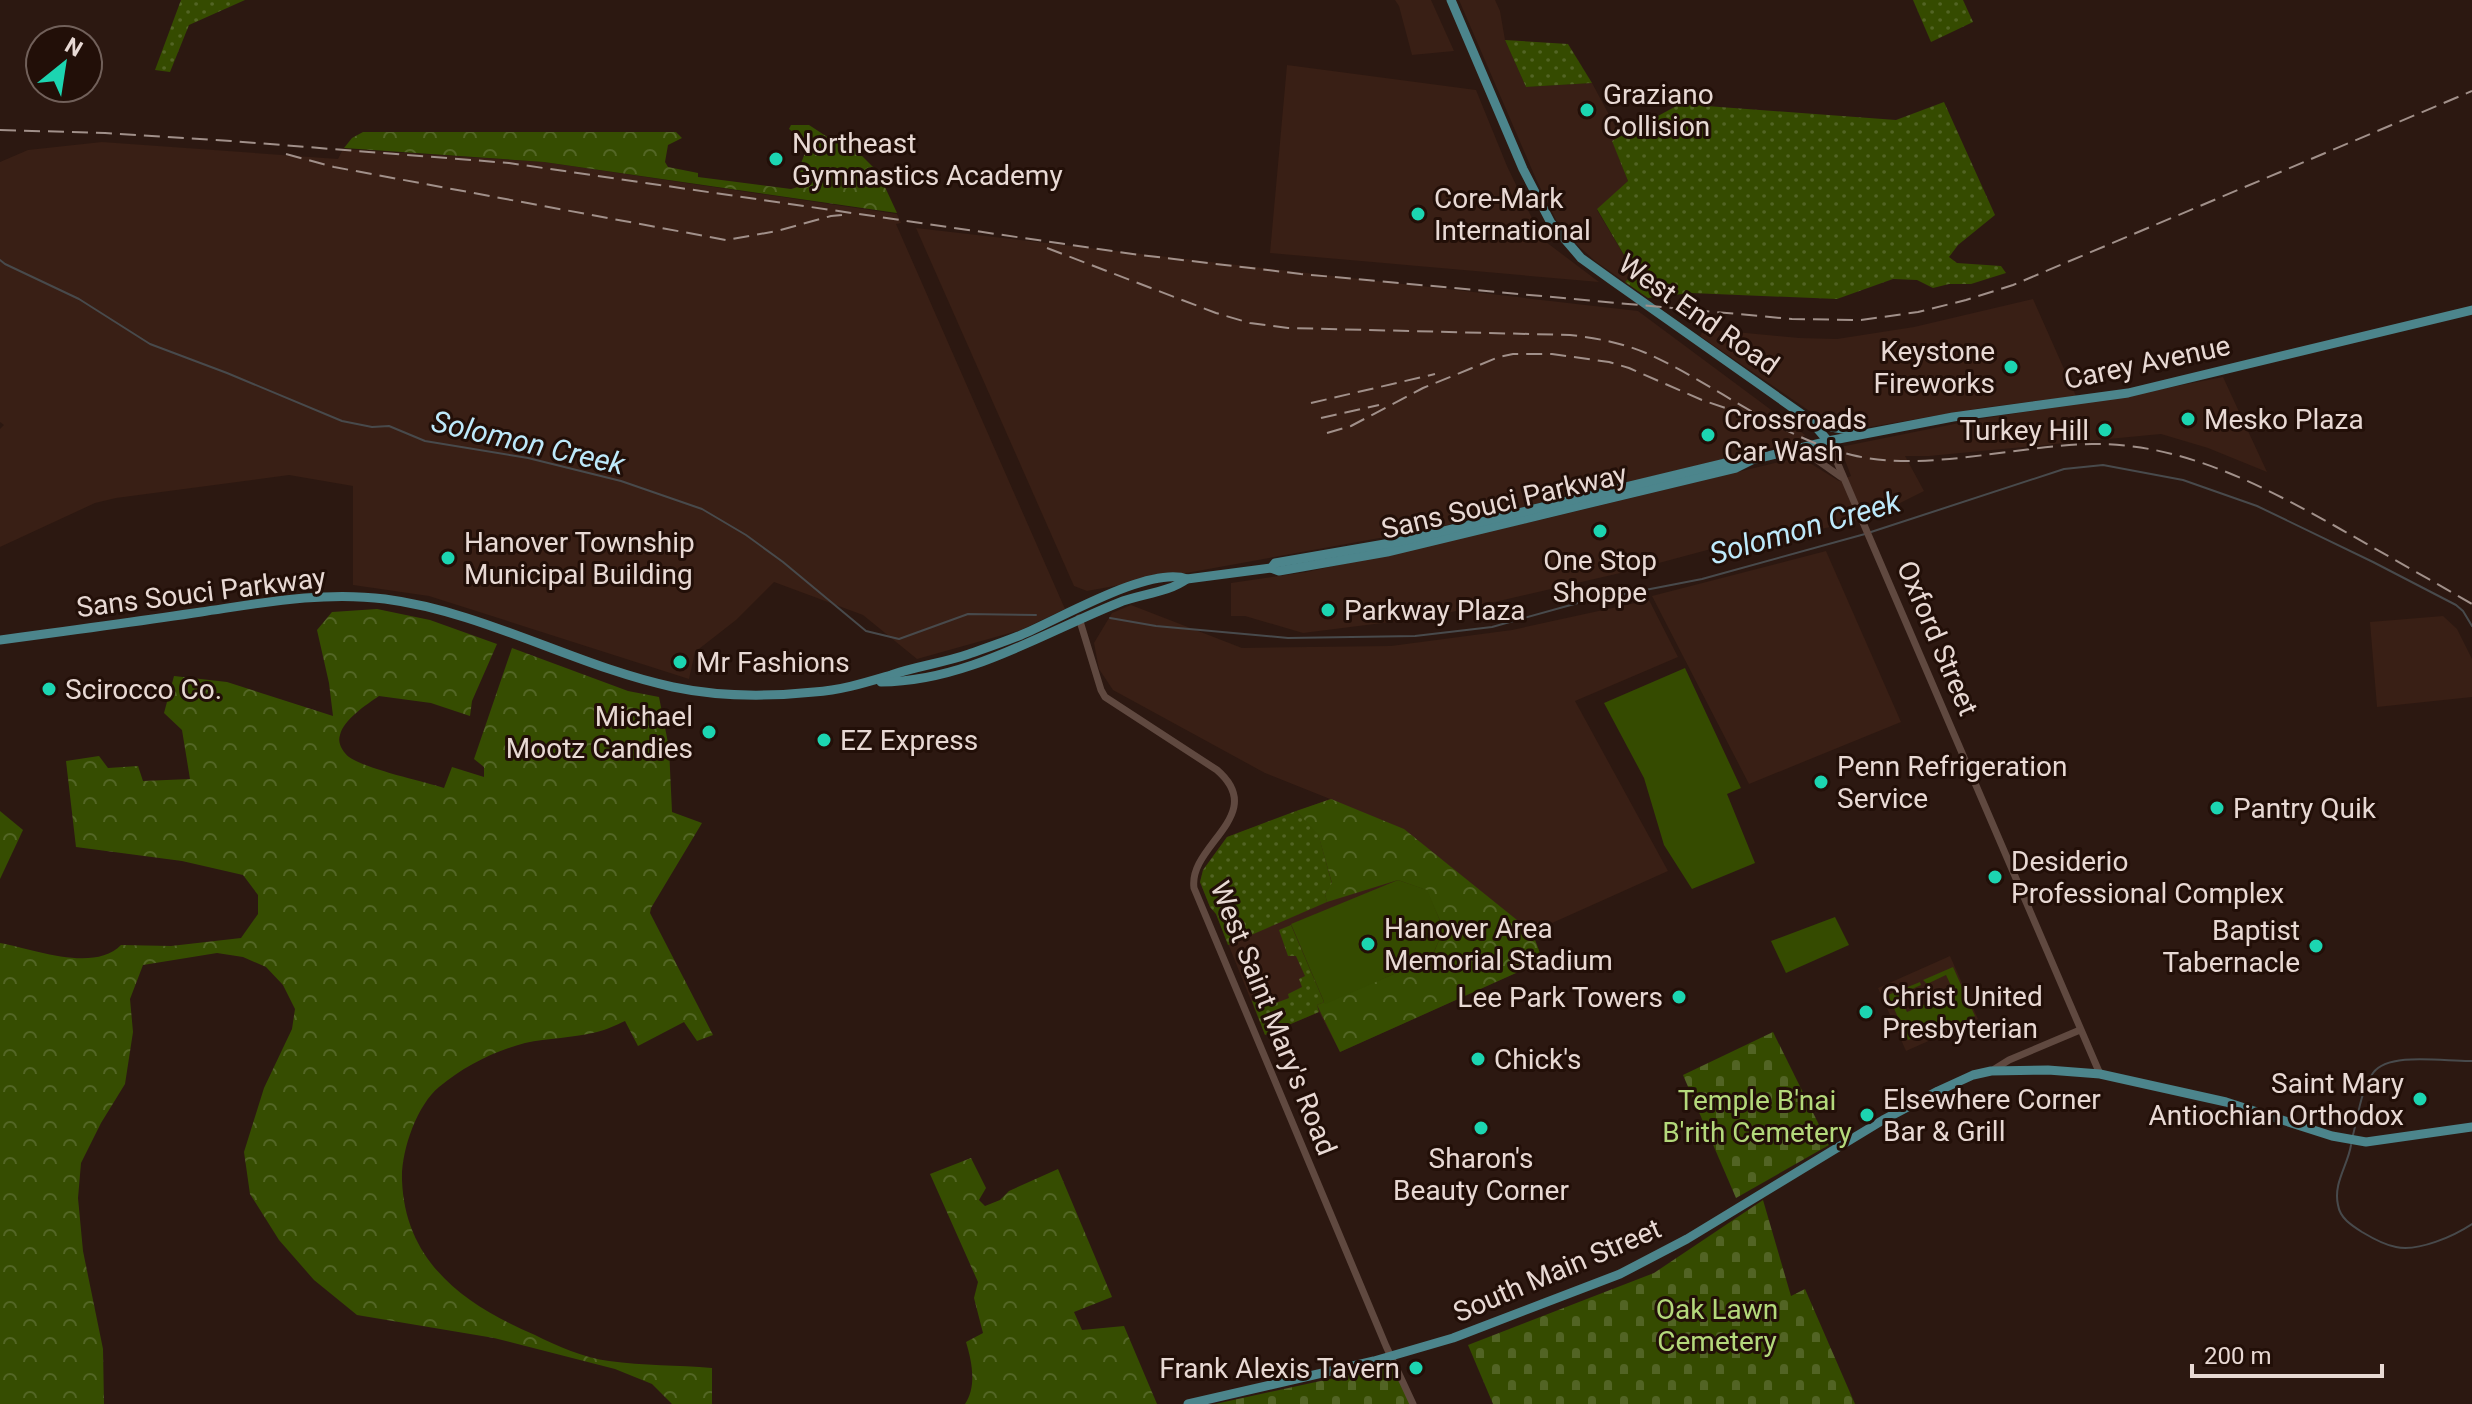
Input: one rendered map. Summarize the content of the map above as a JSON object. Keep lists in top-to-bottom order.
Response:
{
  "streets": {
    "main road": [
      "West End Road",
      "Carey Avenue",
      "Sans Souci Parkway",
      "South Main Street"
    ],
    "street": ["Oxford Street", "West Saint Mary's Road"]
  },
  "crossings": [
    ["West End Road", "Carey Avenue"],
    ["West End Road", "Sans Souci Parkway"],
    ["West End Road", "Oxford Street"],
    ["Carey Avenue", "Sans Souci Parkway"],
    ["Carey Avenue", "Oxford Street"],
    ["Sans Souci Parkway", "Oxford Street"],
    ["Sans Souci Parkway", "West Saint Mary's Road"],
    ["Oxford Street", "South Main Street"],
    ["West Saint Mary's Road", "South Main Street"]
  ],
  "water": ["Solomon Creek"],
  "parks": ["Temple B'nai B'rith Cemetery", "Oak Lawn Cemetery"],
  "places": [
    "Graziano Collision",
    "Northeast Gymnastics Academy",
    "Core-Mark International",
    "Keystone Fireworks",
    "Mesko Plaza",
    "Turkey Hill",
    "Crossroads Car Wash",
    "One Stop Shoppe",
    "Hanover Township Municipal Building",
    "Parkway Plaza",
    "Mr Fashions",
    "Scirocco Co.",
    "Michael Mootz Candies",
    "EZ Express",
    "Penn Refrigeration Service",
    "Pantry Quik",
    "Desiderio Professional Complex",
    "Hanover Area Memorial Stadium",
    "Baptist Tabernacle",
    "Lee Park Towers",
    "Christ United Presbyterian",
    "Chick's",
    "Saint Mary Antiochian Orthodox",
    "Elsewhere Corner Bar & Grill",
    "Sharon's Beauty Corner",
    "Frank Alexis Tavern"
  ],
  "scale_bar": "200 m",
  "north": "top right"
}
